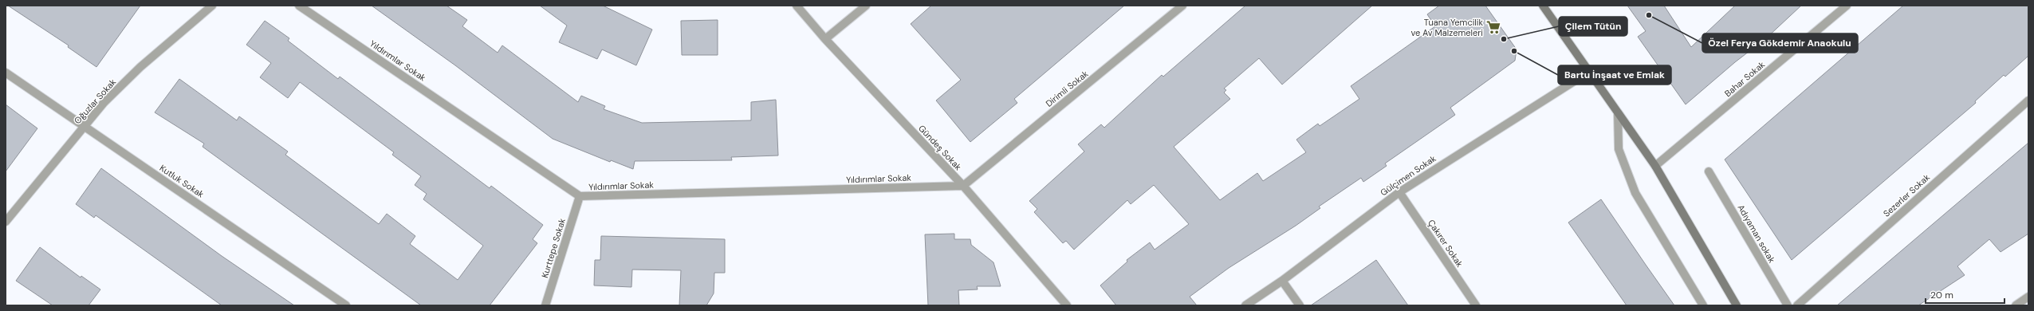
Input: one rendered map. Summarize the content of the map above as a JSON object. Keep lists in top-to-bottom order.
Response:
{
  "streets": {
    "street": [
      "Yıldırımlar Sokak",
      "Bahar Sokak",
      "Dirimli Sokak",
      "Oğuzlar Sokak",
      "Gündeş Sokak",
      "Gülçimen Sokak",
      "Kutluk Sokak",
      "Sezerler Sokak",
      "Adıyaman sokak",
      "Çakırer Sokak",
      "Kurttepe Sokak"
    ]
  },
  "crossings": [
    ["Yıldırımlar Sokak", "Dirimli Sokak"],
    ["Yıldırımlar Sokak", "Gündeş Sokak"],
    ["Yıldırımlar Sokak", "Kurttepe Sokak"],
    ["Dirimli Sokak", "Gündeş Sokak"],
    ["Oğuzlar Sokak", "Kutluk Sokak"],
    ["Gülçimen Sokak", "Çakırer Sokak"]
  ],
  "places": {
    "other": ["Özel Ferya Gökdemir Anaokulu", "Çilem Tütün", "Bartu İnşaat ve Emlak"],
    "supermarket": ["Tuana Yemcilik ve Av Malzemeleri"]
  },
  "scale_bar": "20 m"
}
